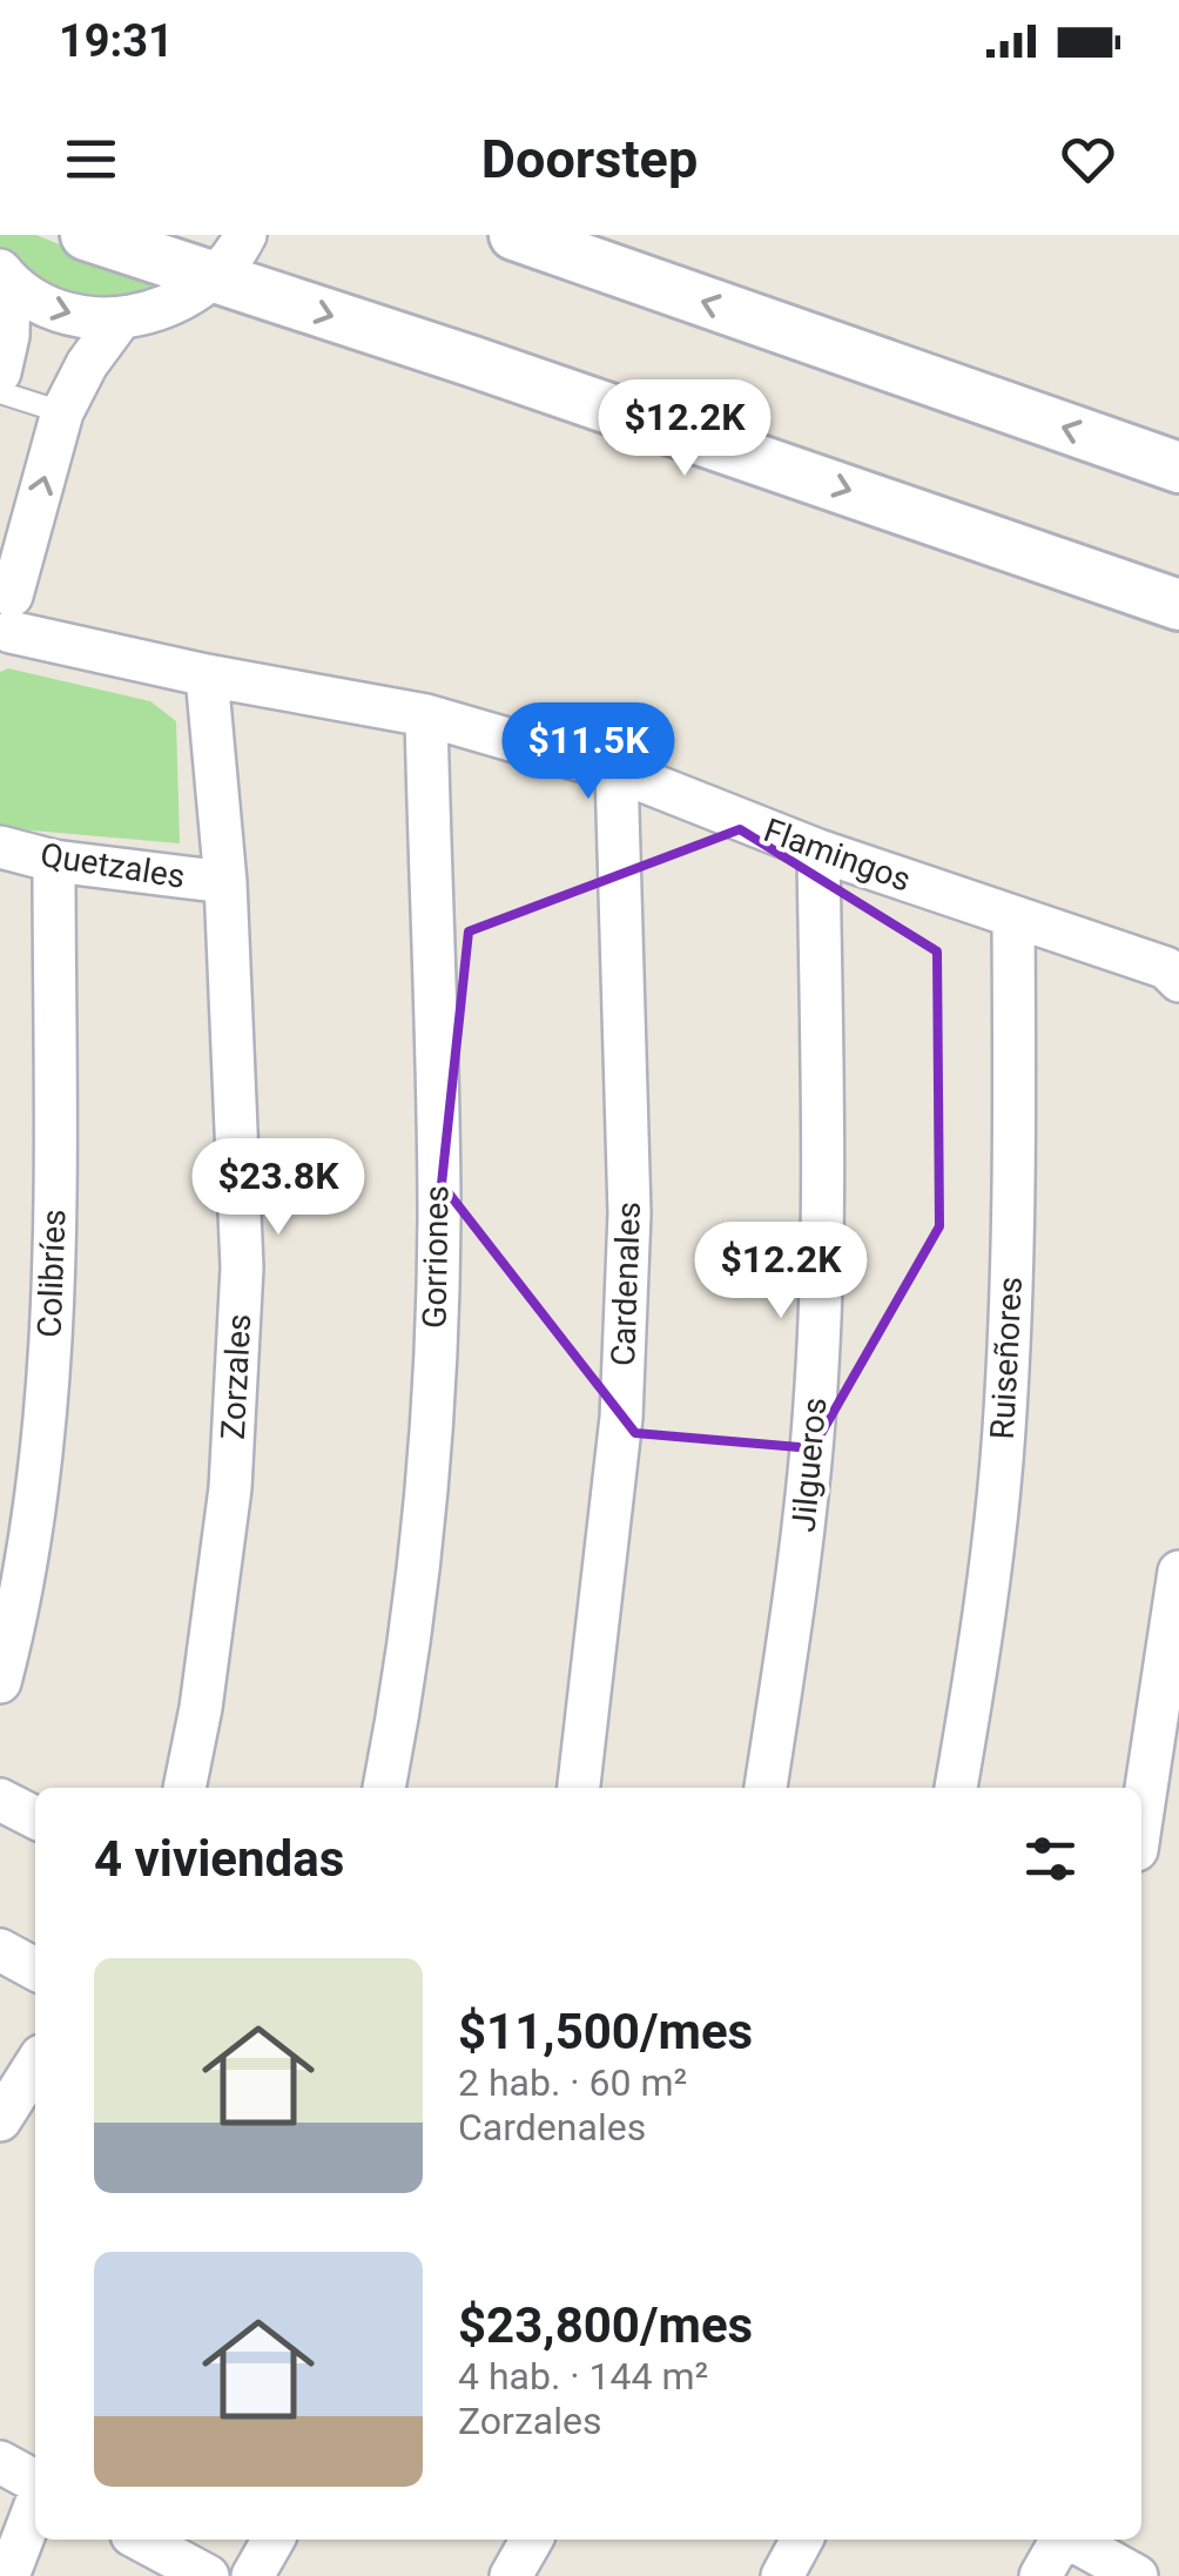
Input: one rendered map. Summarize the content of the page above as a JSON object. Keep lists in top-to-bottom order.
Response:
{
  "streets": {
    "street": [
      "Flamingos",
      "Quetzales",
      "Gorriones",
      "Colibríes",
      "Cardenales",
      "Ruiseñores",
      "Zorzales",
      "Jilgueros"
    ]
  },
  "crossings": [
    ["Flamingos", "Gorriones"],
    ["Flamingos", "Cardenales"],
    ["Flamingos", "Ruiseñores"],
    ["Flamingos", "Zorzales"],
    ["Flamingos", "Jilgueros"],
    ["Quetzales", "Colibríes"],
    ["Quetzales", "Zorzales"]
  ],
  "page": {
    "status": "19:31",
    "header": "Doorstep",
    "price": [
      "$12.2K",
      "$11.5K",
      "$23.8K",
      "$12.2K"
    ],
    "heading": "4 viviendas",
    "list": [
      {
        "name": "$11,500/mes",
        "note": "2 hab. · 60 m² · Cardenales"
      },
      {
        "name": "$23,800/mes",
        "note": "4 hab. · 144 m² · Zorzales"
      }
    ]
  }
}
